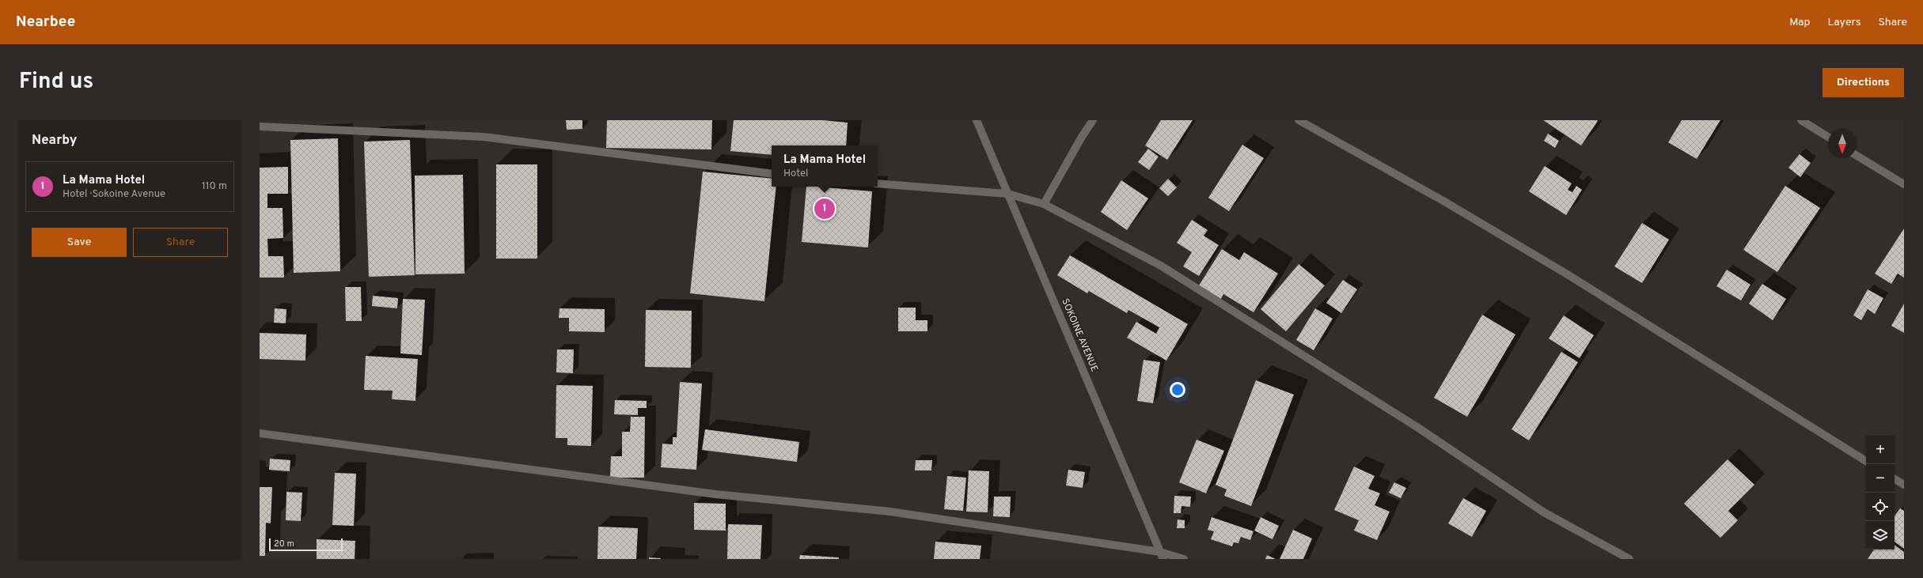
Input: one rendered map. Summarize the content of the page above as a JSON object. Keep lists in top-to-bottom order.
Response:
{
  "streets": {
    "street": ["SOKOINE AVENUE"]
  },
  "scale_bar": "20 m",
  "north": "bottom",
  "page": {
    "header": "Nearbee",
    "nav": ["Map", "Layers", "Share"],
    "title": "Find us",
    "buttons": [
      "Directions",
      ["Save", "Share"]
    ],
    "heading": "Nearby",
    "popup": ["La Mama Hotel", "Hotel"],
    "list": [
      {
        "mark": "1",
        "name": "La Mama Hotel",
        "note": "Hotel · Sokoine Avenue",
        "value": "110 m"
      }
    ],
    "pins": "1",
    "map_buttons": ["+", "−"],
    "scale": "20 m"
  }
}
